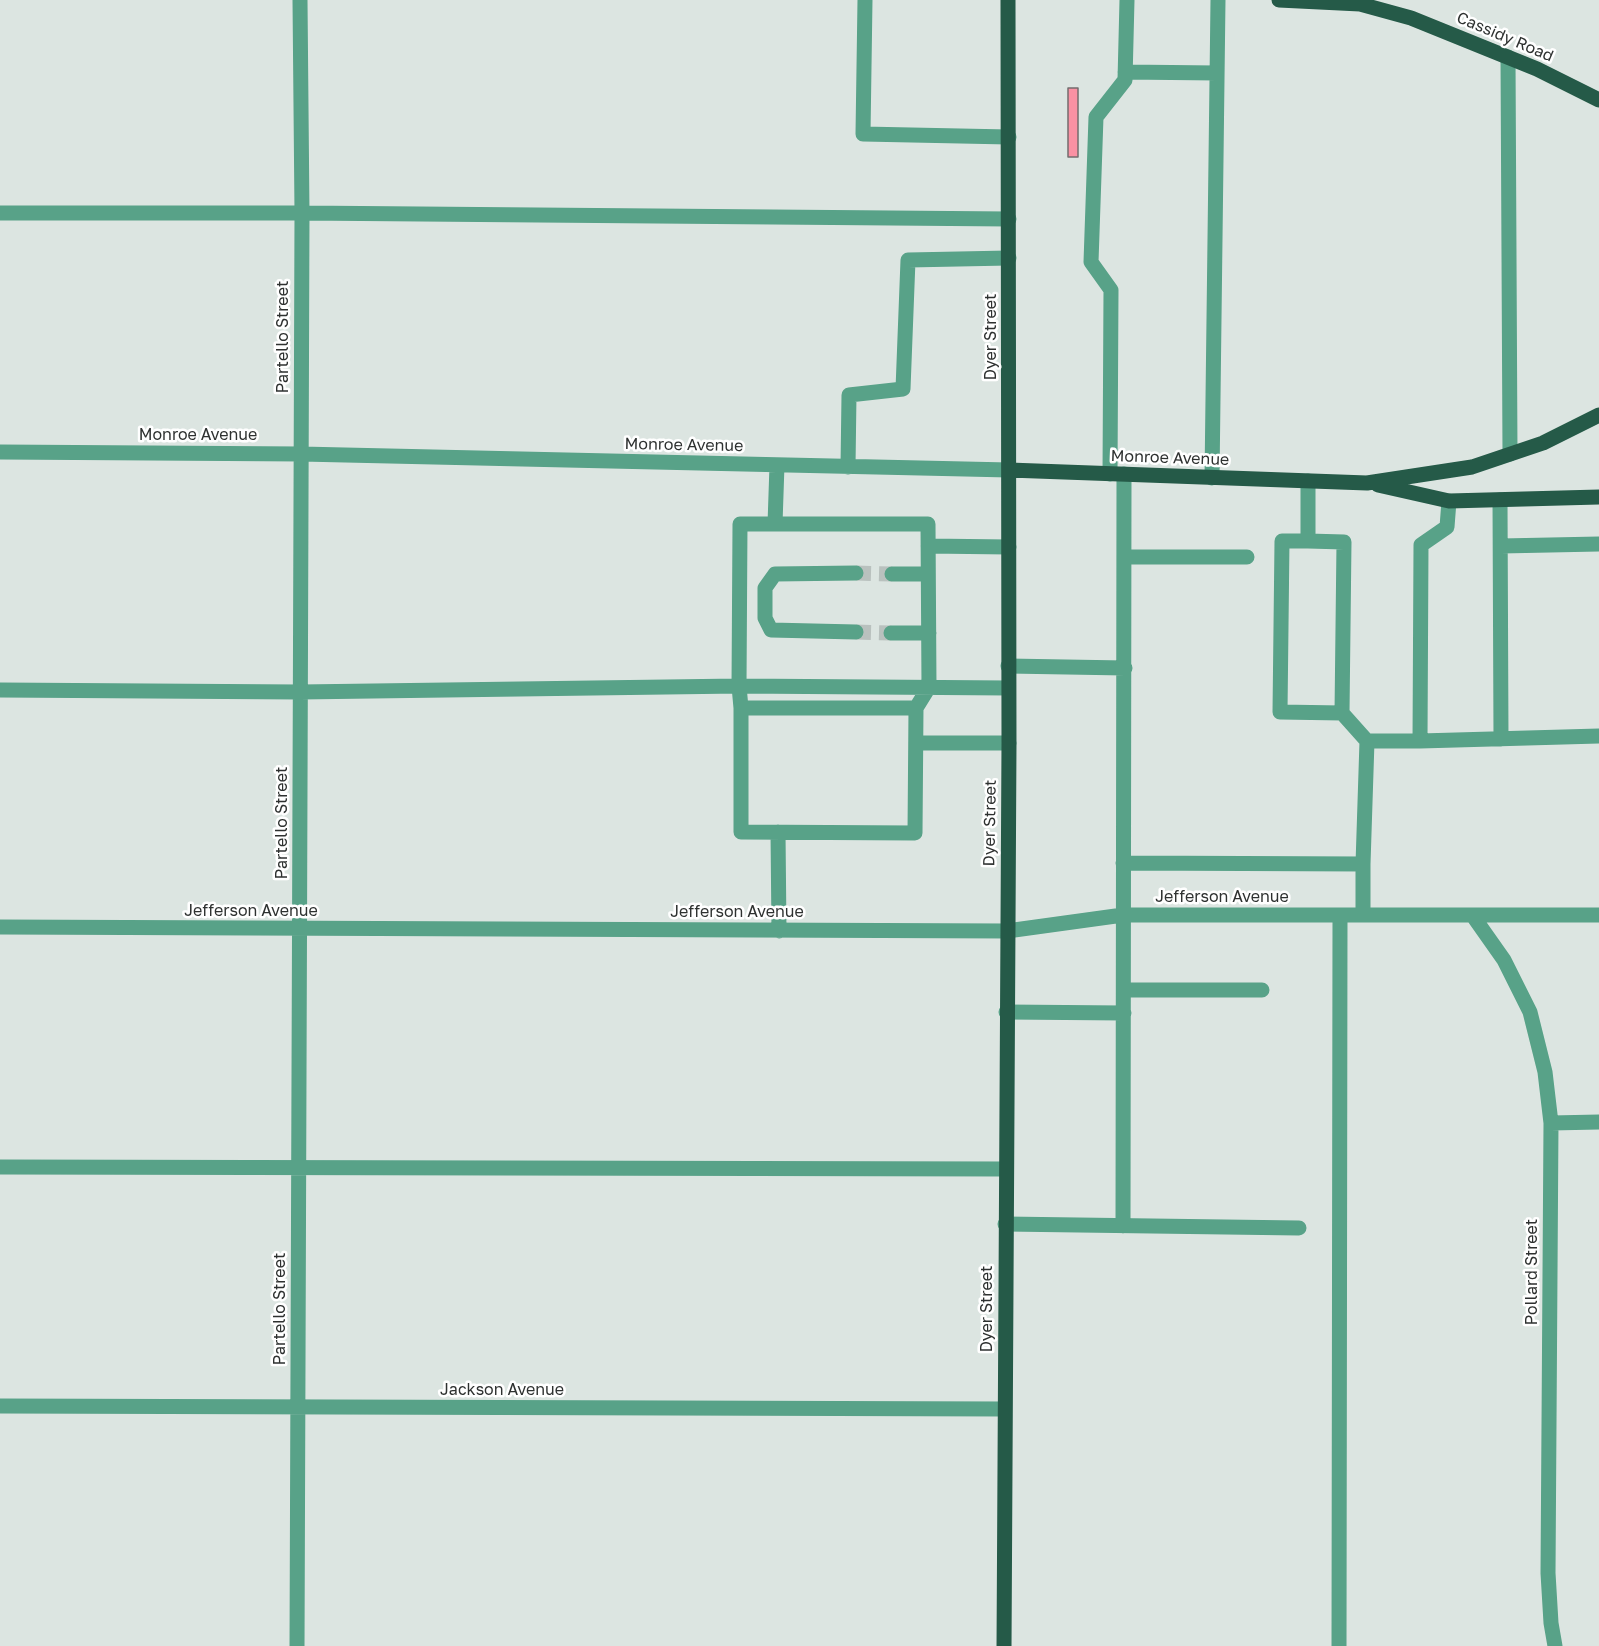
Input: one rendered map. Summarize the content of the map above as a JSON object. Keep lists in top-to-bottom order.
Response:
{
  "streets": {
    "main road": ["Cassidy Road", "Dyer Street", "Monroe Avenue"],
    "street": [
      "Partello Street",
      "Jefferson Avenue",
      "Pollard Street",
      "Jackson Avenue"
    ]
  },
  "crossings": [
    ["Partello Street", "Monroe Avenue"],
    ["Partello Street", "Jefferson Avenue"],
    ["Partello Street", "Jackson Avenue"],
    ["Dyer Street", "Monroe Avenue"],
    ["Dyer Street", "Jefferson Avenue"],
    ["Dyer Street", "Jackson Avenue"],
    ["Jefferson Avenue", "Pollard Street"]
  ]
}
